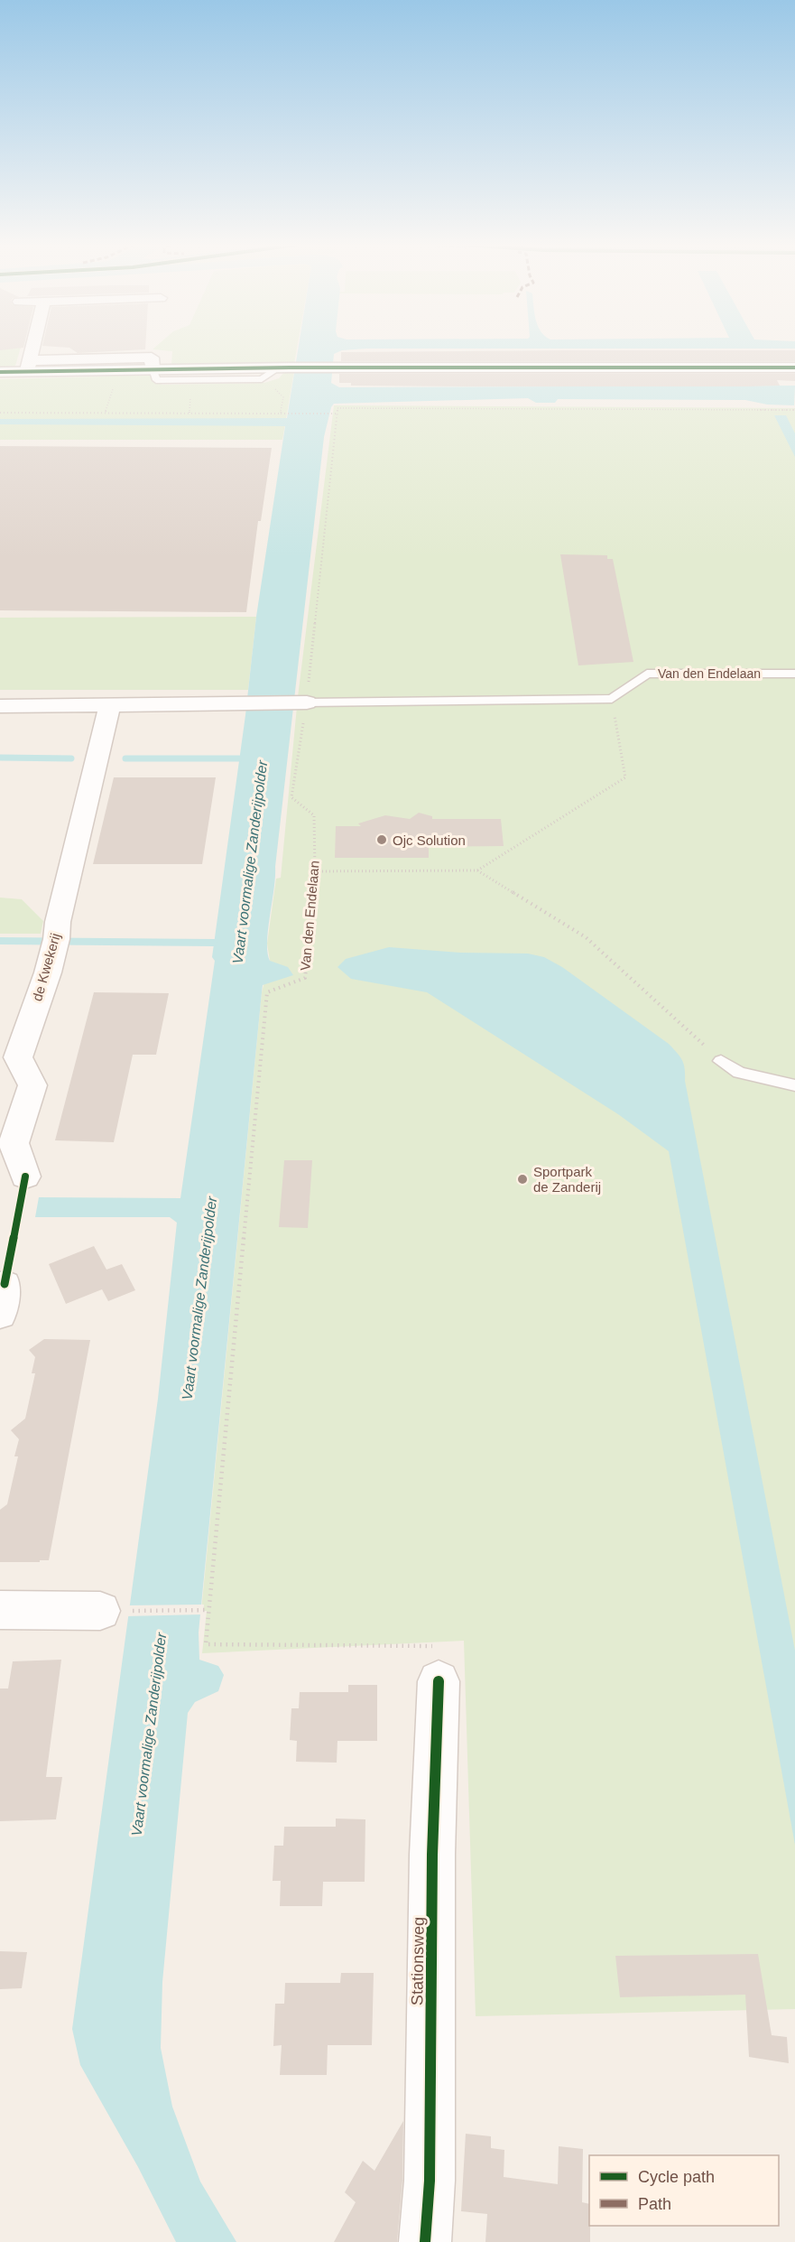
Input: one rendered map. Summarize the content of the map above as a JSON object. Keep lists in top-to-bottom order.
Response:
{
  "streets": {
    "street": ["de Kwekerij", "Stationsweg"],
    "lane": ["Van den Endelaan"]
  },
  "water": ["Vaart voormalige Zanderijpolder"],
  "places": ["Ojc Solution", "Sportpark de Zanderij"],
  "legend": ["Cycle path", "Path"]
}
